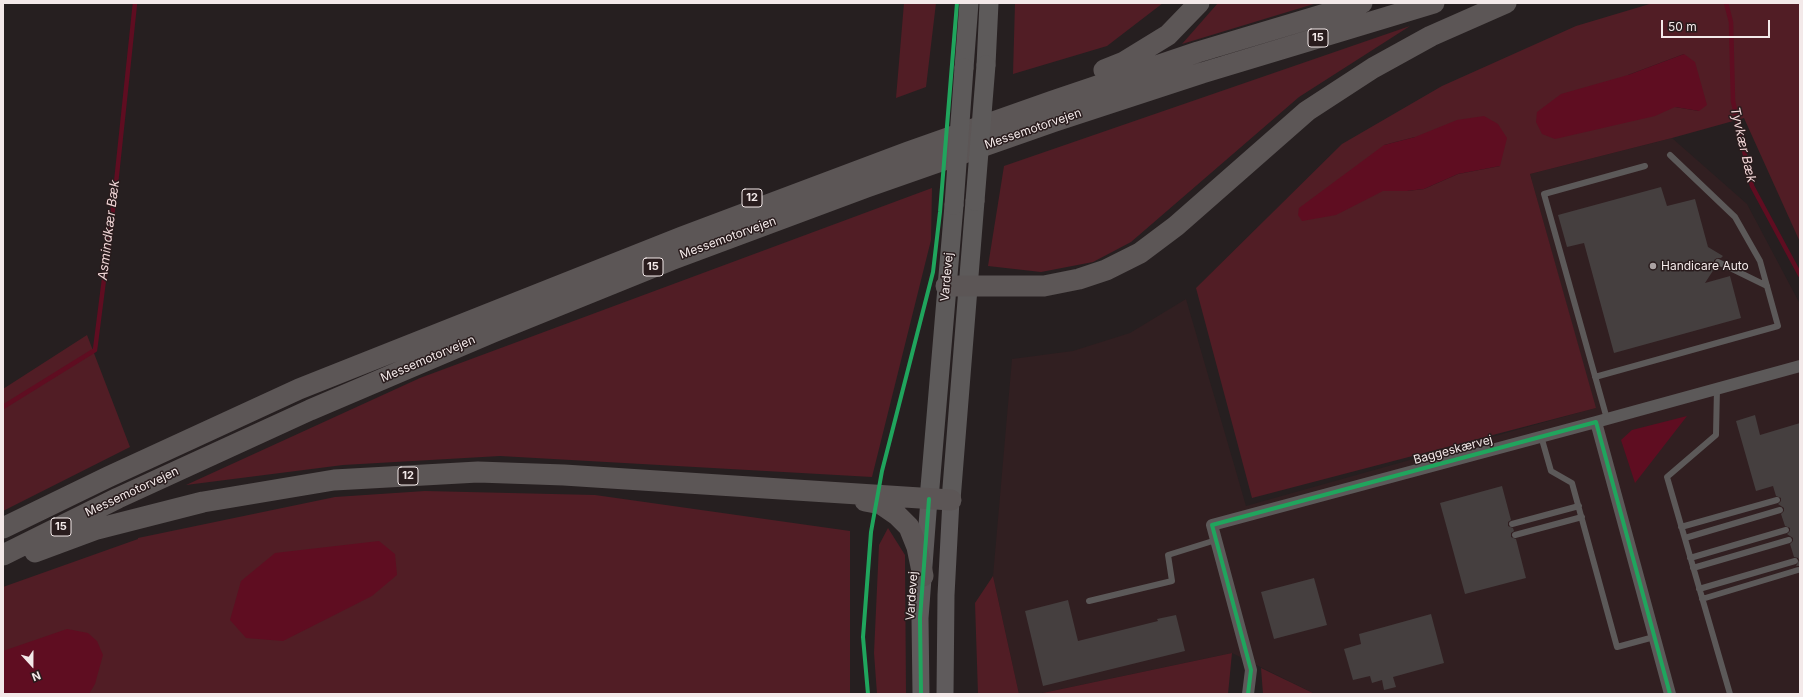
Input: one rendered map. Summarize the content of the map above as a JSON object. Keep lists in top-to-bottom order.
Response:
{
  "streets": {
    "highway": ["15", "Messemotorvejen", "12"],
    "main road": ["Vardevej"],
    "street": ["Baggeskærvej"]
  },
  "crossings": [
    ["Messemotorvejen", "12"],
    ["12", "Vardevej"]
  ],
  "water": ["Tyvkær Bæk", "Asmindkær Bæk"],
  "places": ["Handicare Auto"],
  "scale_bar": "50 m",
  "north": "bottom"
}
